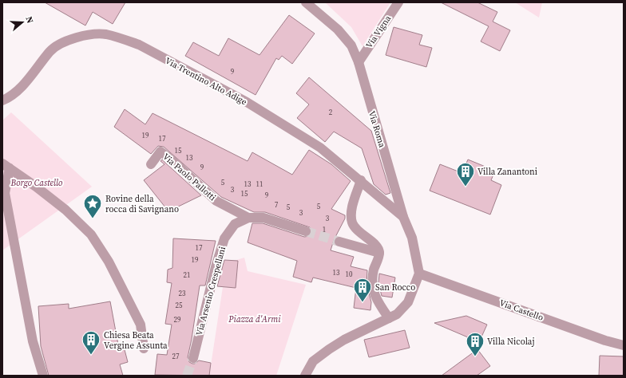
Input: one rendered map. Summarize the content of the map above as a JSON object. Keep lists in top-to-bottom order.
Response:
{
  "streets": {
    "street": [
      "Via Vigna",
      "Via Trentino Alto Adige",
      "Via Roma",
      "Via Paolo Pallotti",
      "Via Arsenio Crespellani",
      "Via Castello"
    ]
  },
  "crossings": [
    ["Via Vigna", "Via Roma"],
    ["Via Trentino Alto Adige", "Via Roma"],
    ["Via Roma", "Via Castello"],
    ["Via Paolo Pallotti", "Via Arsenio Crespellani"]
  ],
  "parks": ["Borgo Castello", "Piazza d'Armi"],
  "places": {
    "building": [
      "Villa Zanantoni",
      "San Rocco",
      "Chiesa Beata Vergine Assunta",
      "Villa Nicolaj"
    ],
    "place": ["Rovine della rocca di Savignano"]
  },
  "house_numbers": [
    "9",
    "2",
    "19",
    "17",
    "15",
    "13",
    "9",
    "5",
    "13",
    "11",
    "3",
    "15",
    "9",
    "7",
    "5",
    "5",
    "3",
    "3",
    "1",
    "17",
    "19",
    "13",
    "10",
    "21",
    "23",
    "25",
    "29",
    "27"
  ],
  "north": "right"
}
